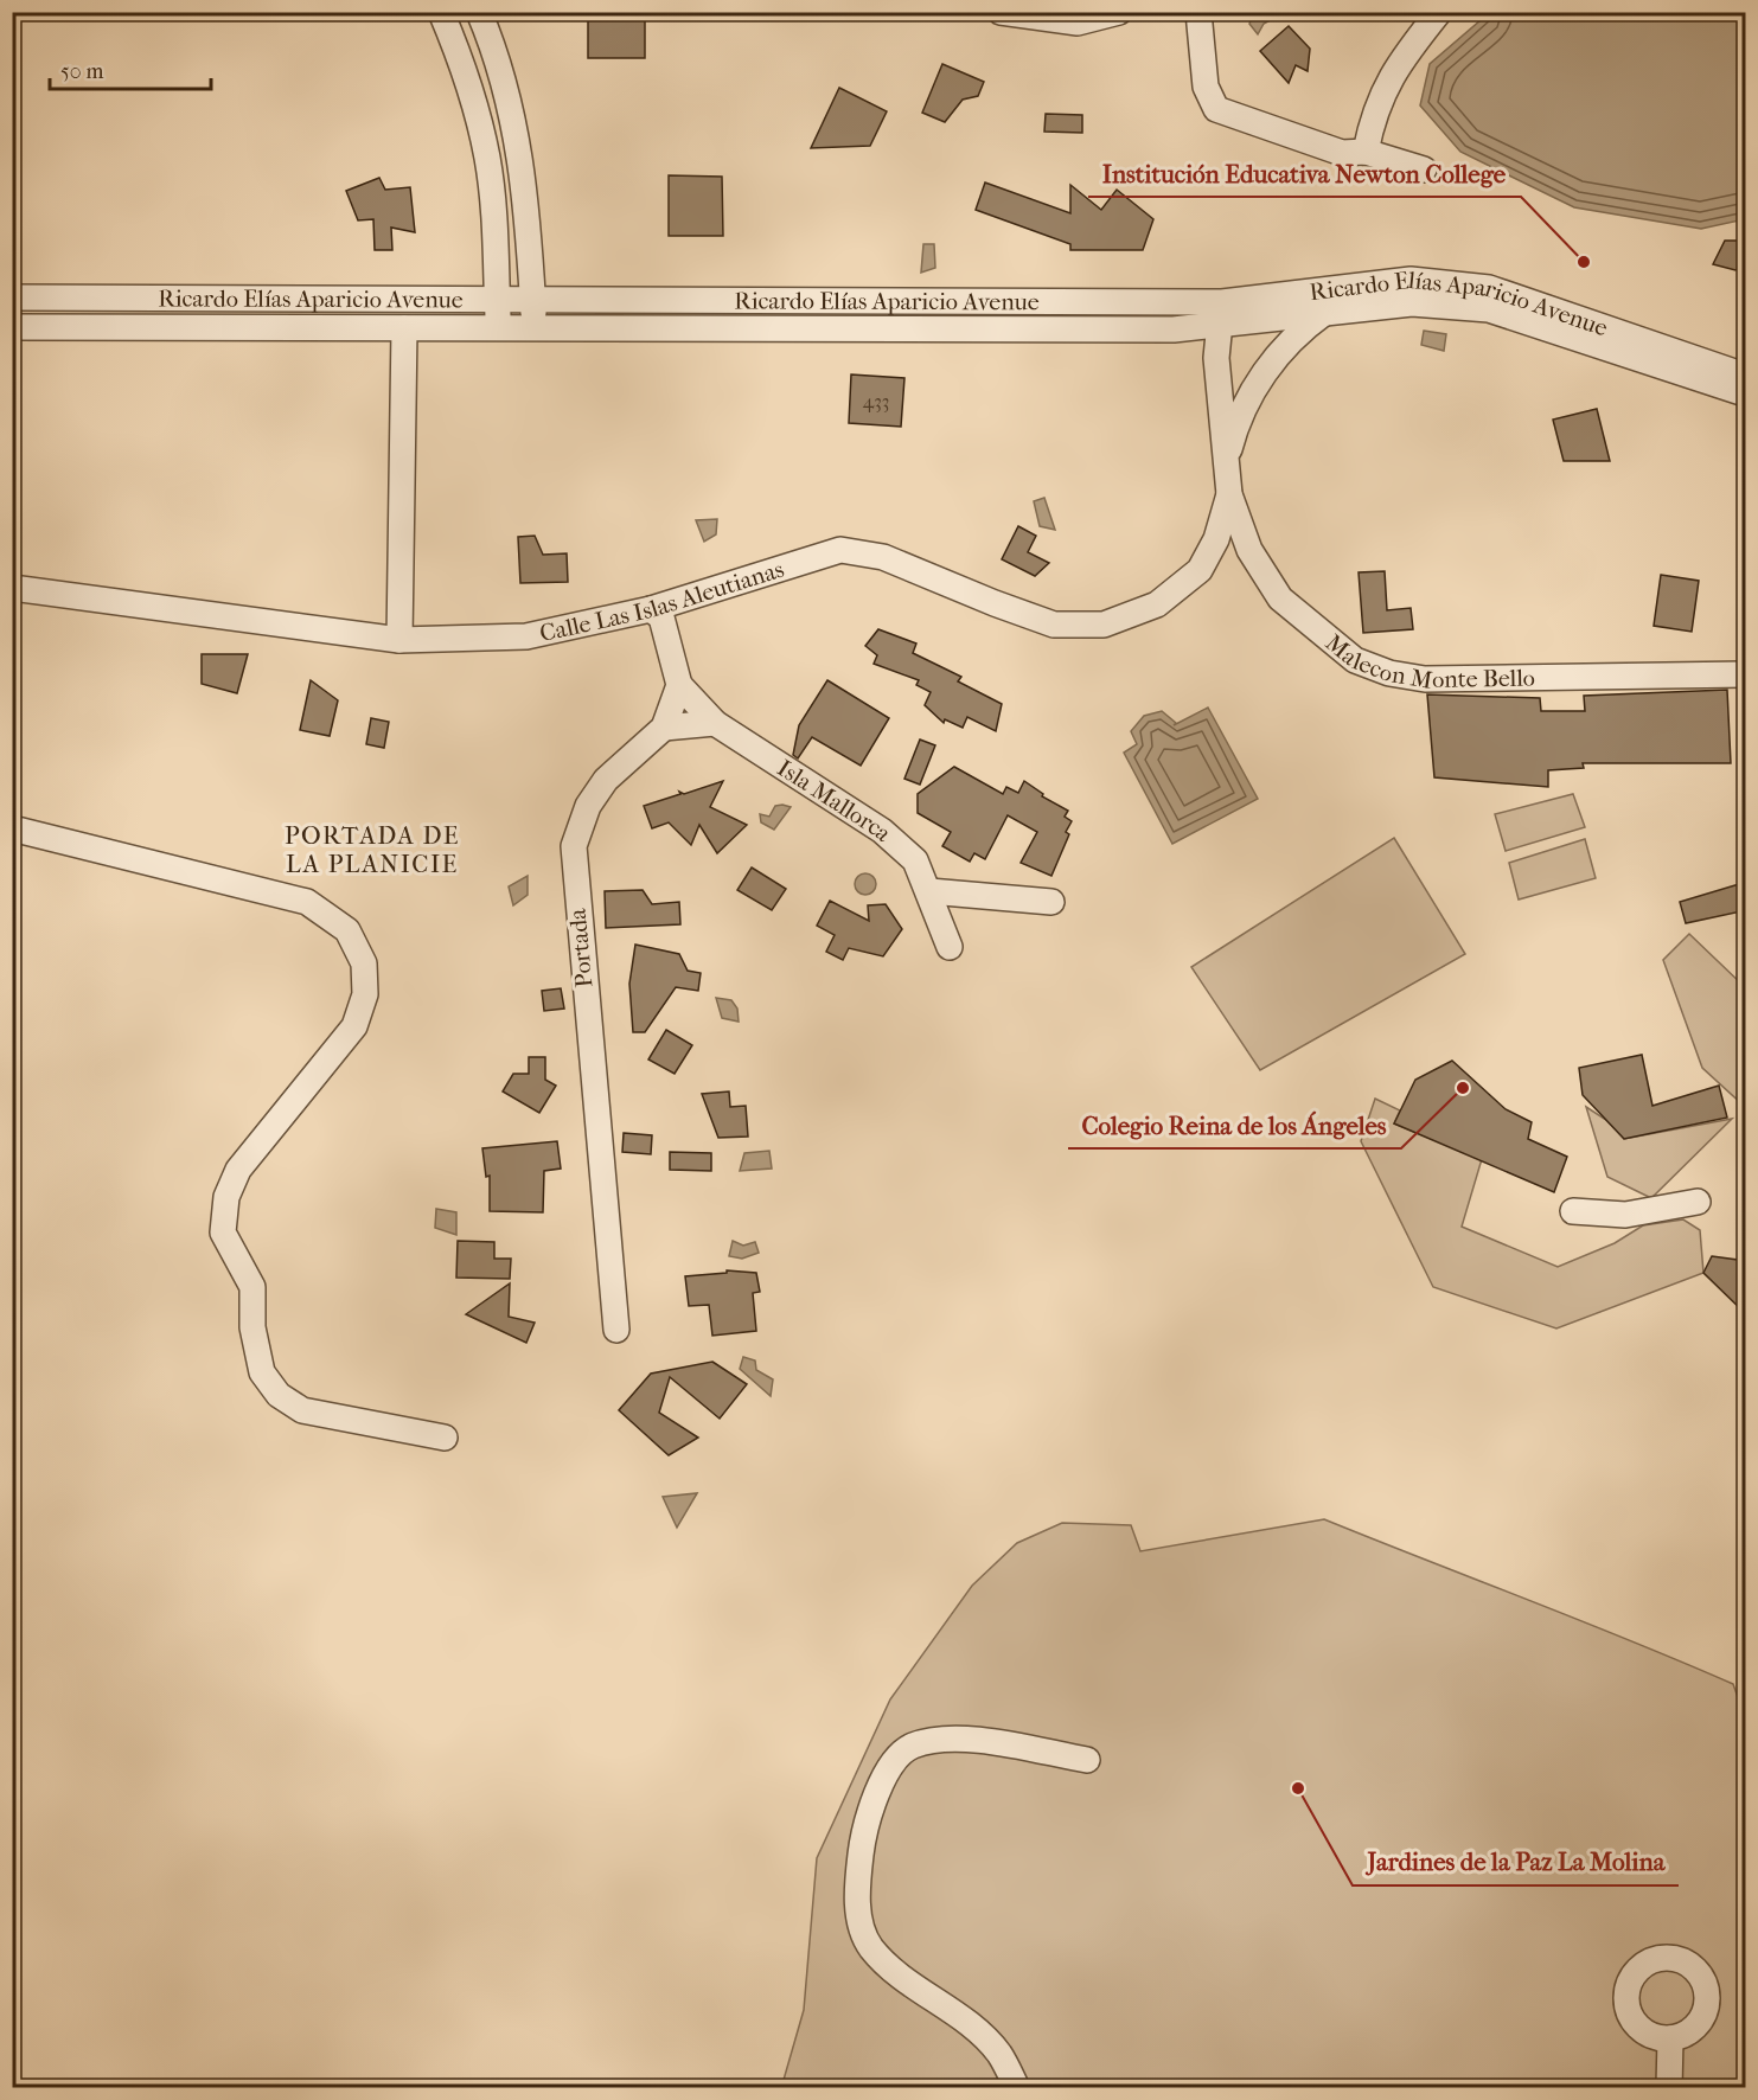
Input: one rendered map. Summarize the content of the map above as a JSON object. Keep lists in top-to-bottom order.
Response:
{
  "streets": {
    "street": [
      "Ricardo Elías Aparicio Avenue",
      "Calle Las Islas Aleutianas",
      "Malecon Monte Bello",
      "Isla Mallorca",
      "Portada"
    ]
  },
  "crossings": [
    ["Ricardo Elías Aparicio Avenue", "Malecon Monte Bello"],
    ["Calle Las Islas Aleutianas", "Malecon Monte Bello"],
    ["Isla Mallorca", "Portada"]
  ],
  "districts": ["PORTADA DE LA PLANICIE"],
  "places": ["Institución Educativa Newton College", "Colegio Reina de los Ángeles", "Jardines de la Paz La Molina"],
  "house_numbers": ["433"],
  "scale_bar": "50 m"
}
